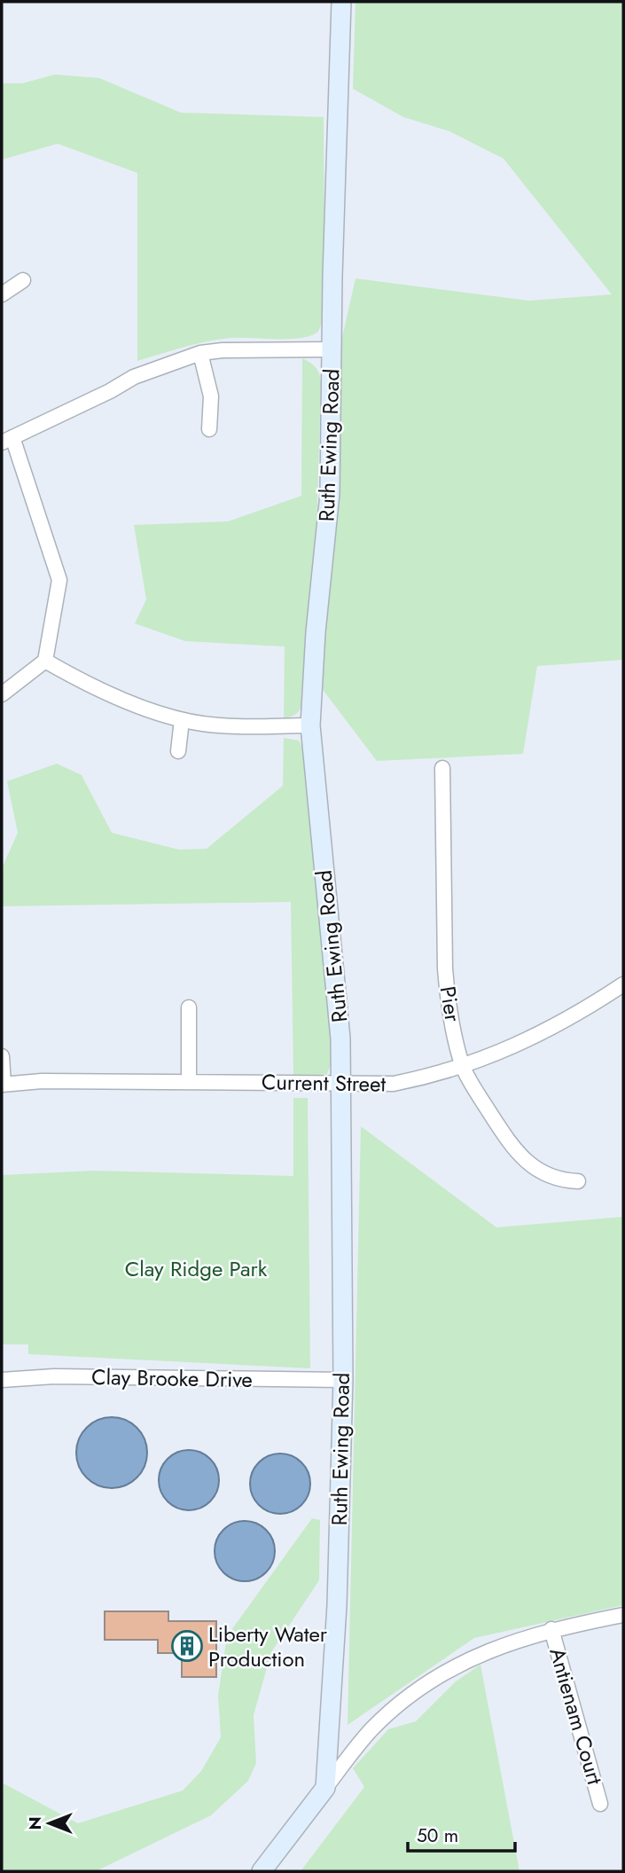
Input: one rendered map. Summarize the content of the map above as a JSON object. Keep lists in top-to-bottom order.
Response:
{
  "streets": {
    "street": [
      "Ruth Ewing Road",
      "Pier",
      "Current Street",
      "Clay Brooke Drive",
      "Antienam Court"
    ]
  },
  "crossings": [
    ["Ruth Ewing Road", "Current Street"],
    ["Ruth Ewing Road", "Clay Brooke Drive"],
    ["Pier", "Current Street"]
  ],
  "parks": ["Clay Ridge Park"],
  "places": {
    "building": ["Liberty Water Production"]
  },
  "scale_bar": "50 m",
  "north": "left"
}
